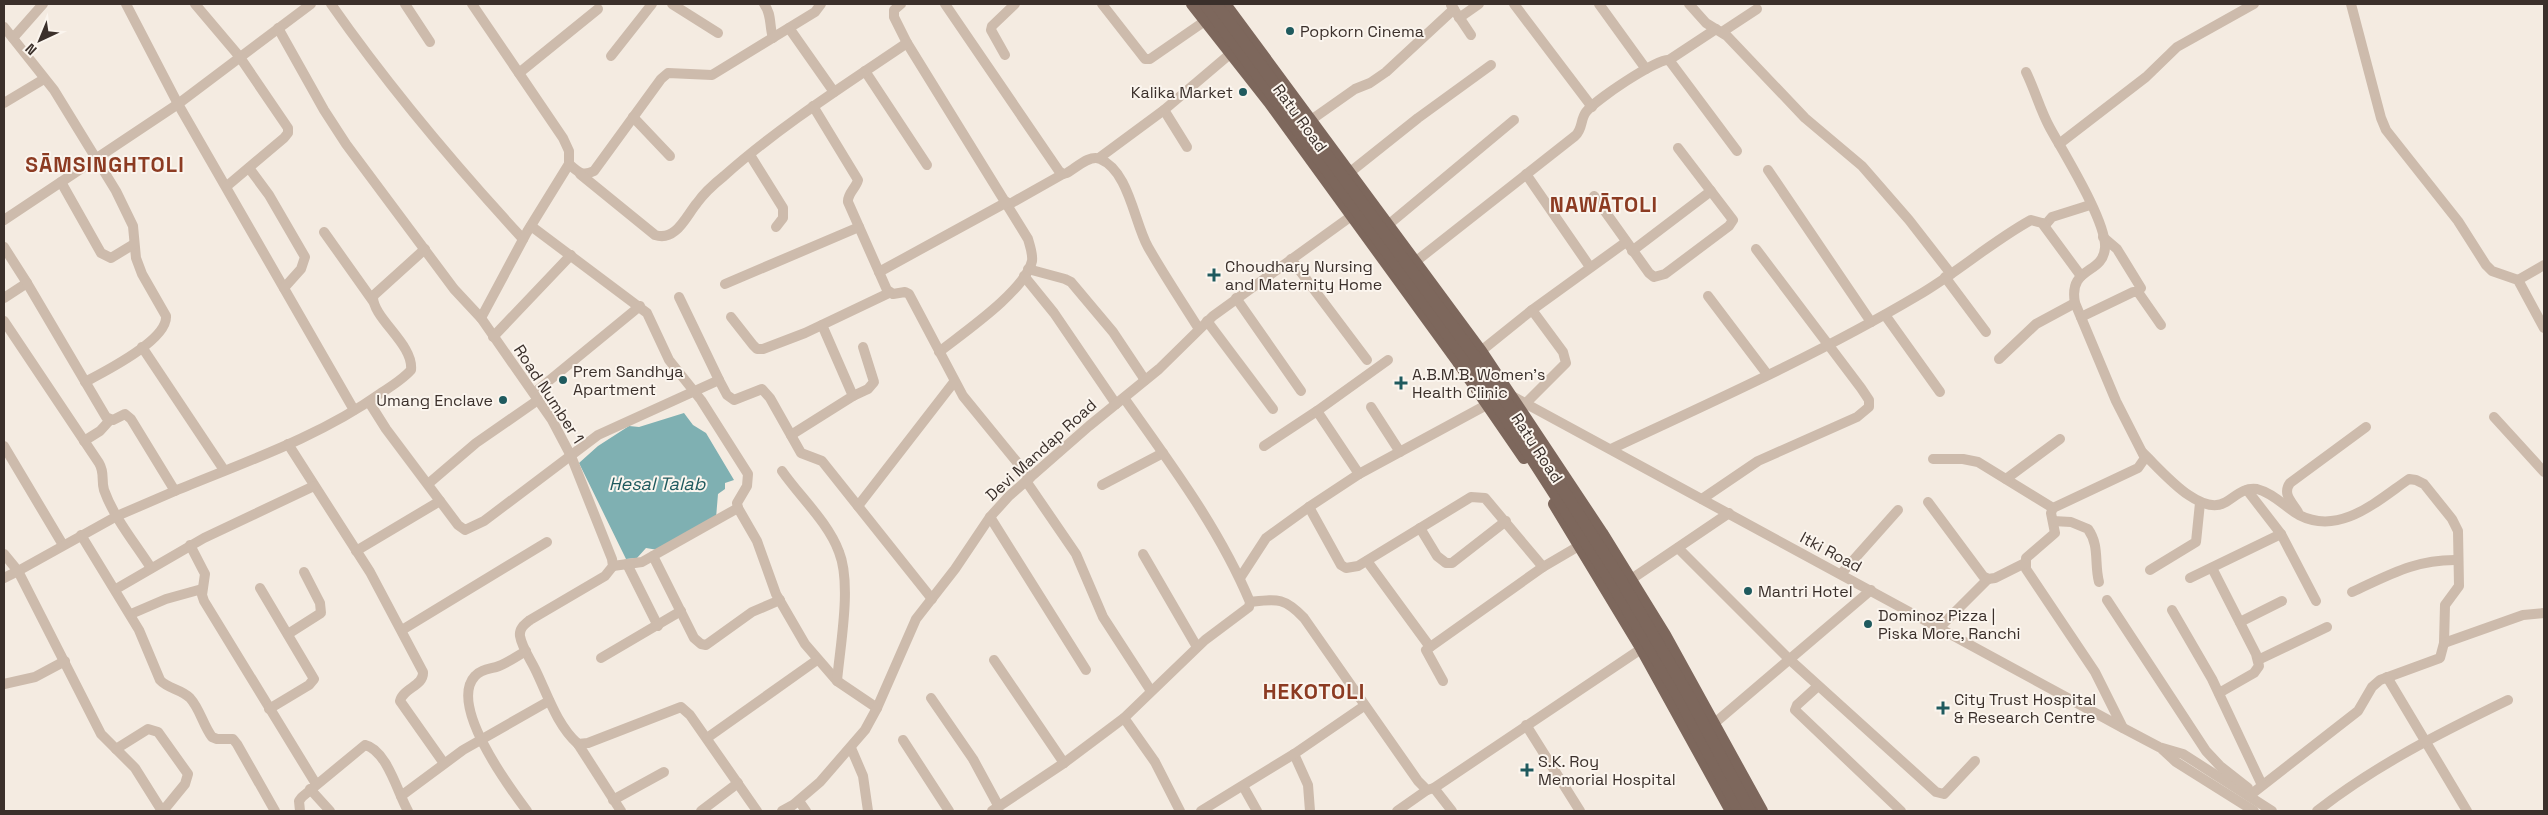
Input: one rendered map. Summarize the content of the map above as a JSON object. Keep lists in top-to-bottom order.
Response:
{
  "streets": {
    "main road": ["Ratu Road"],
    "street": ["Road Number 1", "Devi Mandap Road", "Itki Road"]
  },
  "crossings": [
    ["Ratu Road", "Devi Mandap Road"],
    ["Ratu Road", "Itki Road"]
  ],
  "districts": ["SĀMSINGHTOLI", "NAWĀTOLI", "HEKOTOLI"],
  "water": ["Hesal Talab"],
  "places": {
    "other": [
      "Popkorn Cinema",
      "Kalika Market",
      "Prem Sandhya Apartment",
      "Umang Enclave",
      "Mantri Hotel",
      "Dominoz Pizza | Piska More, Ranchi"
    ],
    "health": [
      "Choudhary Nursing and Maternity Home",
      "A.B.M.B. Women's Health Clinic",
      "City Trust Hospital & Research Centre",
      "S.K. Roy Memorial Hospital"
    ]
  },
  "north": "bottom left"
}
